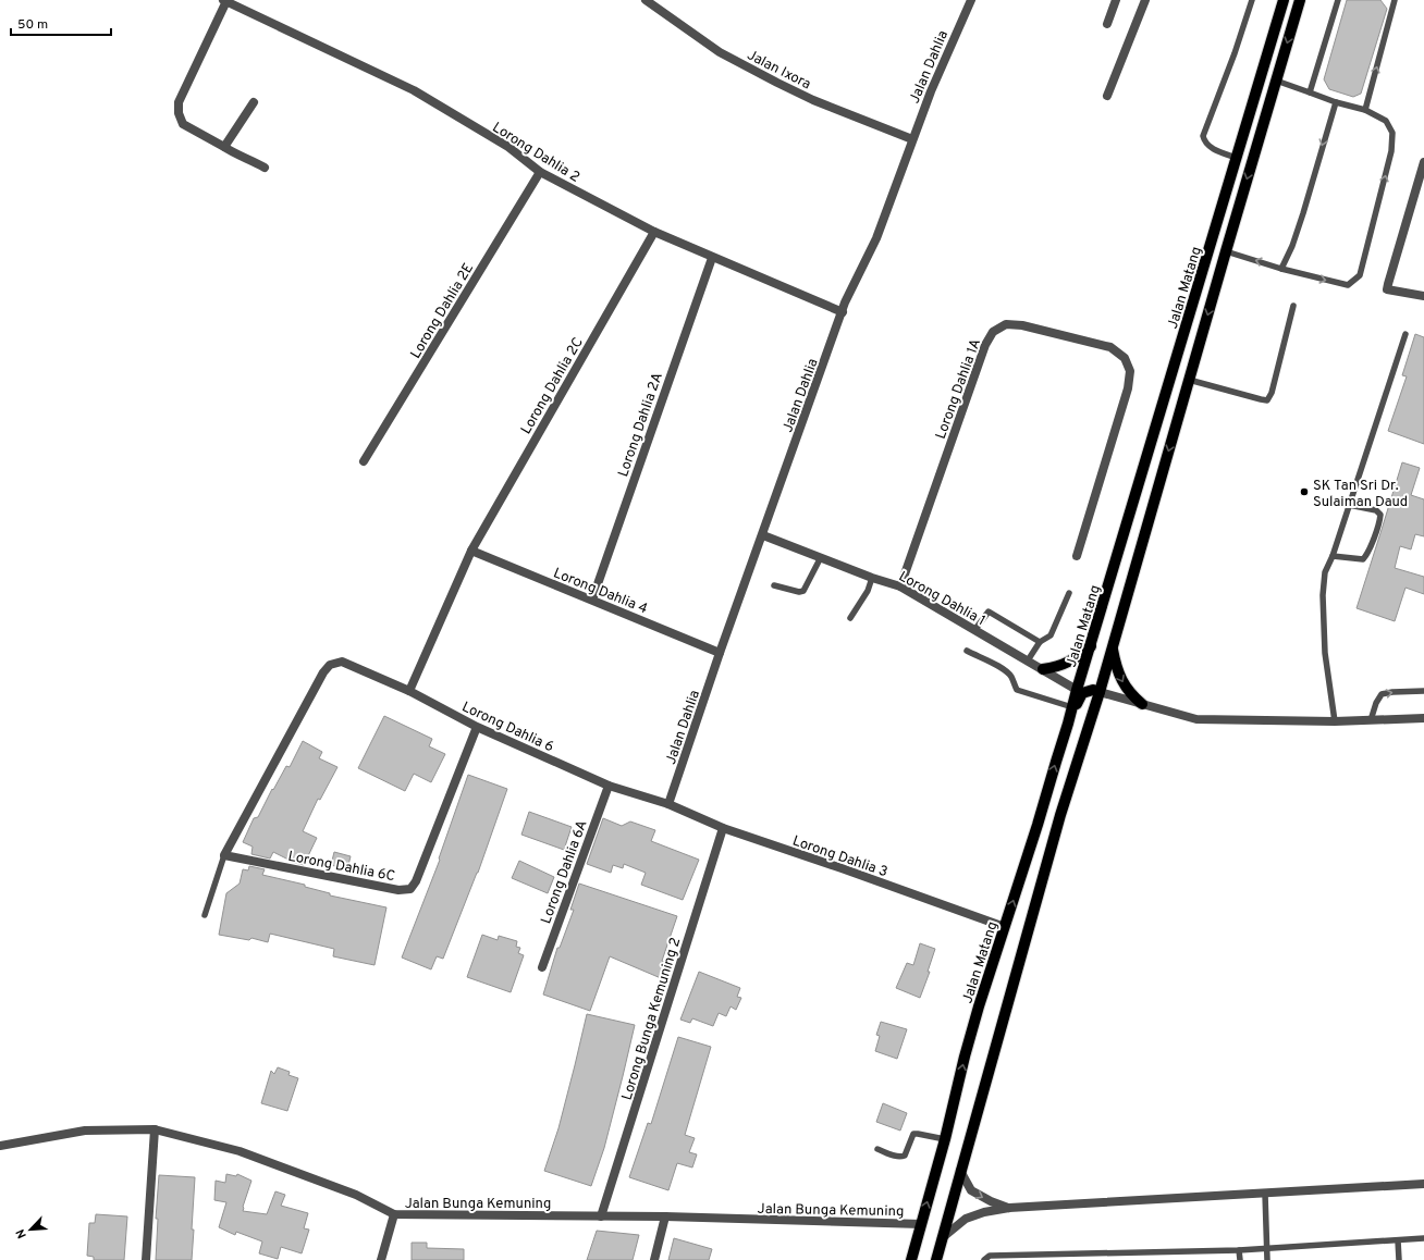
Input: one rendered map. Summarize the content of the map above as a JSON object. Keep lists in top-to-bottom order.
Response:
{
  "streets": {
    "main road": ["Jalan Matang"],
    "street": [
      "Jalan Dahlia",
      "Jalan Ixora",
      "Lorong Dahlia 2",
      "Lorong Dahlia 2E",
      "Lorong Dahlia 2C",
      "Lorong Dahlia 1A",
      "Lorong Dahlia 2A",
      "Lorong Dahlia 4",
      "Lorong Dahlia 1",
      "Lorong Dahlia 6",
      "Lorong Dahlia 3",
      "Lorong Dahlia 6C",
      "Lorong Dahlia 6A",
      "Lorong Bunga Kemuning 2",
      "Jalan Bunga Kemuning"
    ]
  },
  "crossings": [
    ["Jalan Dahlia", "Jalan Ixora"],
    ["Jalan Dahlia", "Lorong Dahlia 2"],
    ["Jalan Dahlia", "Lorong Dahlia 4"],
    ["Jalan Dahlia", "Lorong Dahlia 1"],
    ["Jalan Dahlia", "Lorong Dahlia 6"],
    ["Jalan Dahlia", "Lorong Dahlia 3"],
    ["Lorong Dahlia 2", "Lorong Dahlia 2E"],
    ["Lorong Dahlia 2", "Lorong Dahlia 2C"],
    ["Lorong Dahlia 2", "Lorong Dahlia 2A"],
    ["Jalan Matang", "Lorong Dahlia 1"],
    ["Jalan Matang", "Lorong Dahlia 3"],
    ["Jalan Matang", "Jalan Bunga Kemuning"],
    ["Lorong Dahlia 2C", "Lorong Dahlia 4"],
    ["Lorong Dahlia 2C", "Lorong Dahlia 6"],
    ["Lorong Dahlia 1A", "Lorong Dahlia 1"],
    ["Lorong Dahlia 2A", "Lorong Dahlia 4"],
    ["Lorong Dahlia 6", "Lorong Dahlia 3"],
    ["Lorong Dahlia 6", "Lorong Dahlia 6C"],
    ["Lorong Dahlia 6", "Lorong Dahlia 6A"],
    ["Lorong Dahlia 3", "Lorong Bunga Kemuning 2"],
    ["Lorong Bunga Kemuning 2", "Jalan Bunga Kemuning"]
  ],
  "places": ["SK Tan Sri Dr. Sulaiman Daud"],
  "scale_bar": "50 m",
  "north": "bottom left"
}
